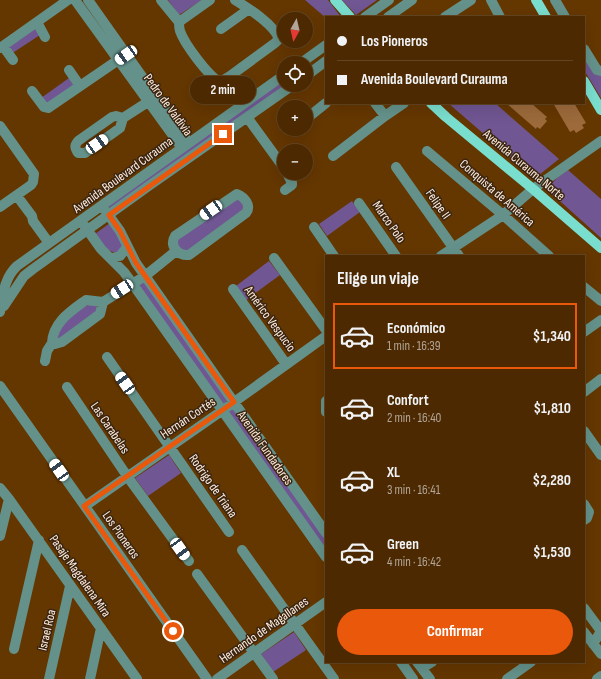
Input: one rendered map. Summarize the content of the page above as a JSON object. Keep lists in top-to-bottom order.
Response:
{
  "streets": {
    "main road": ["Avenida Curauma Norte"],
    "street": [
      "Pedro de Valdivia",
      "Avenida Boulevard Curauma",
      "Conquista de América",
      "Felipe II",
      "Marco Polo",
      "Américo Vespucio",
      "Hernán Cortés",
      "Las Carabelas",
      "Avenida Fundadores",
      "Rodrigo de Triana",
      "Los Pioneros",
      "Pasaje Magdalena Mira",
      "Israel Roa",
      "Hernando de Magallanes"
    ]
  },
  "crossings": [
    ["Pedro de Valdivia", "Avenida Boulevard Curauma"],
    ["Avenida Boulevard Curauma", "Avenida Fundadores"],
    ["Américo Vespucio", "Hernán Cortés"],
    ["Hernán Cortés", "Las Carabelas"],
    ["Hernán Cortés", "Avenida Fundadores"],
    ["Hernán Cortés", "Rodrigo de Triana"],
    ["Hernán Cortés", "Los Pioneros"],
    ["Pasaje Magdalena Mira", "Israel Roa"]
  ],
  "north": "bottom",
  "page": {
    "map_buttons": ["+", "−"],
    "banner": ["Los Pioneros", "Avenida Boulevard Curauma"],
    "bubble": "2 min",
    "heading": "Elige un viaje",
    "list": [
      {
        "name": "Económico",
        "note": "1 min · 16:39",
        "value": "$1,340"
      },
      {
        "name": "Confort",
        "note": "2 min · 16:40",
        "value": "$1,810"
      },
      {
        "name": "XL",
        "note": "3 min · 16:41",
        "value": "$2,280"
      },
      {
        "name": "Green",
        "note": "4 min · 16:42",
        "value": "$1,530"
      }
    ],
    "buttons": "Confirmar"
  }
}
